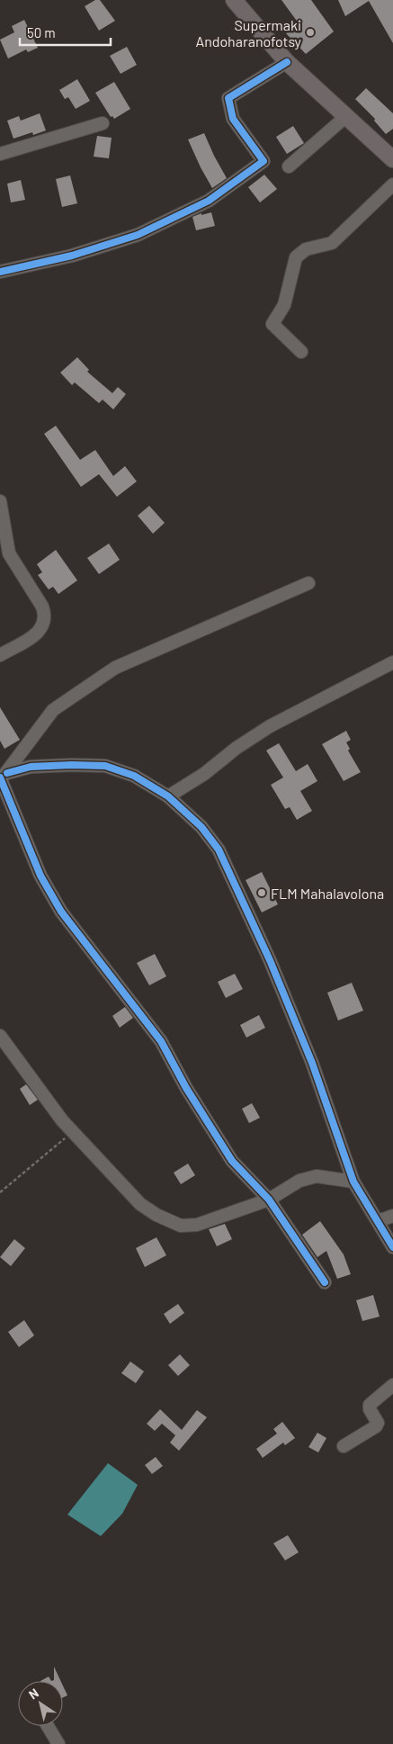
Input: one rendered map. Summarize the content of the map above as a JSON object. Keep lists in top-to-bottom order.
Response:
{
  "places": ["Supermaki Andoharanofotsy", "FLM Mahalavolona"],
  "scale_bar": "50 m",
  "north": "top left"
}
